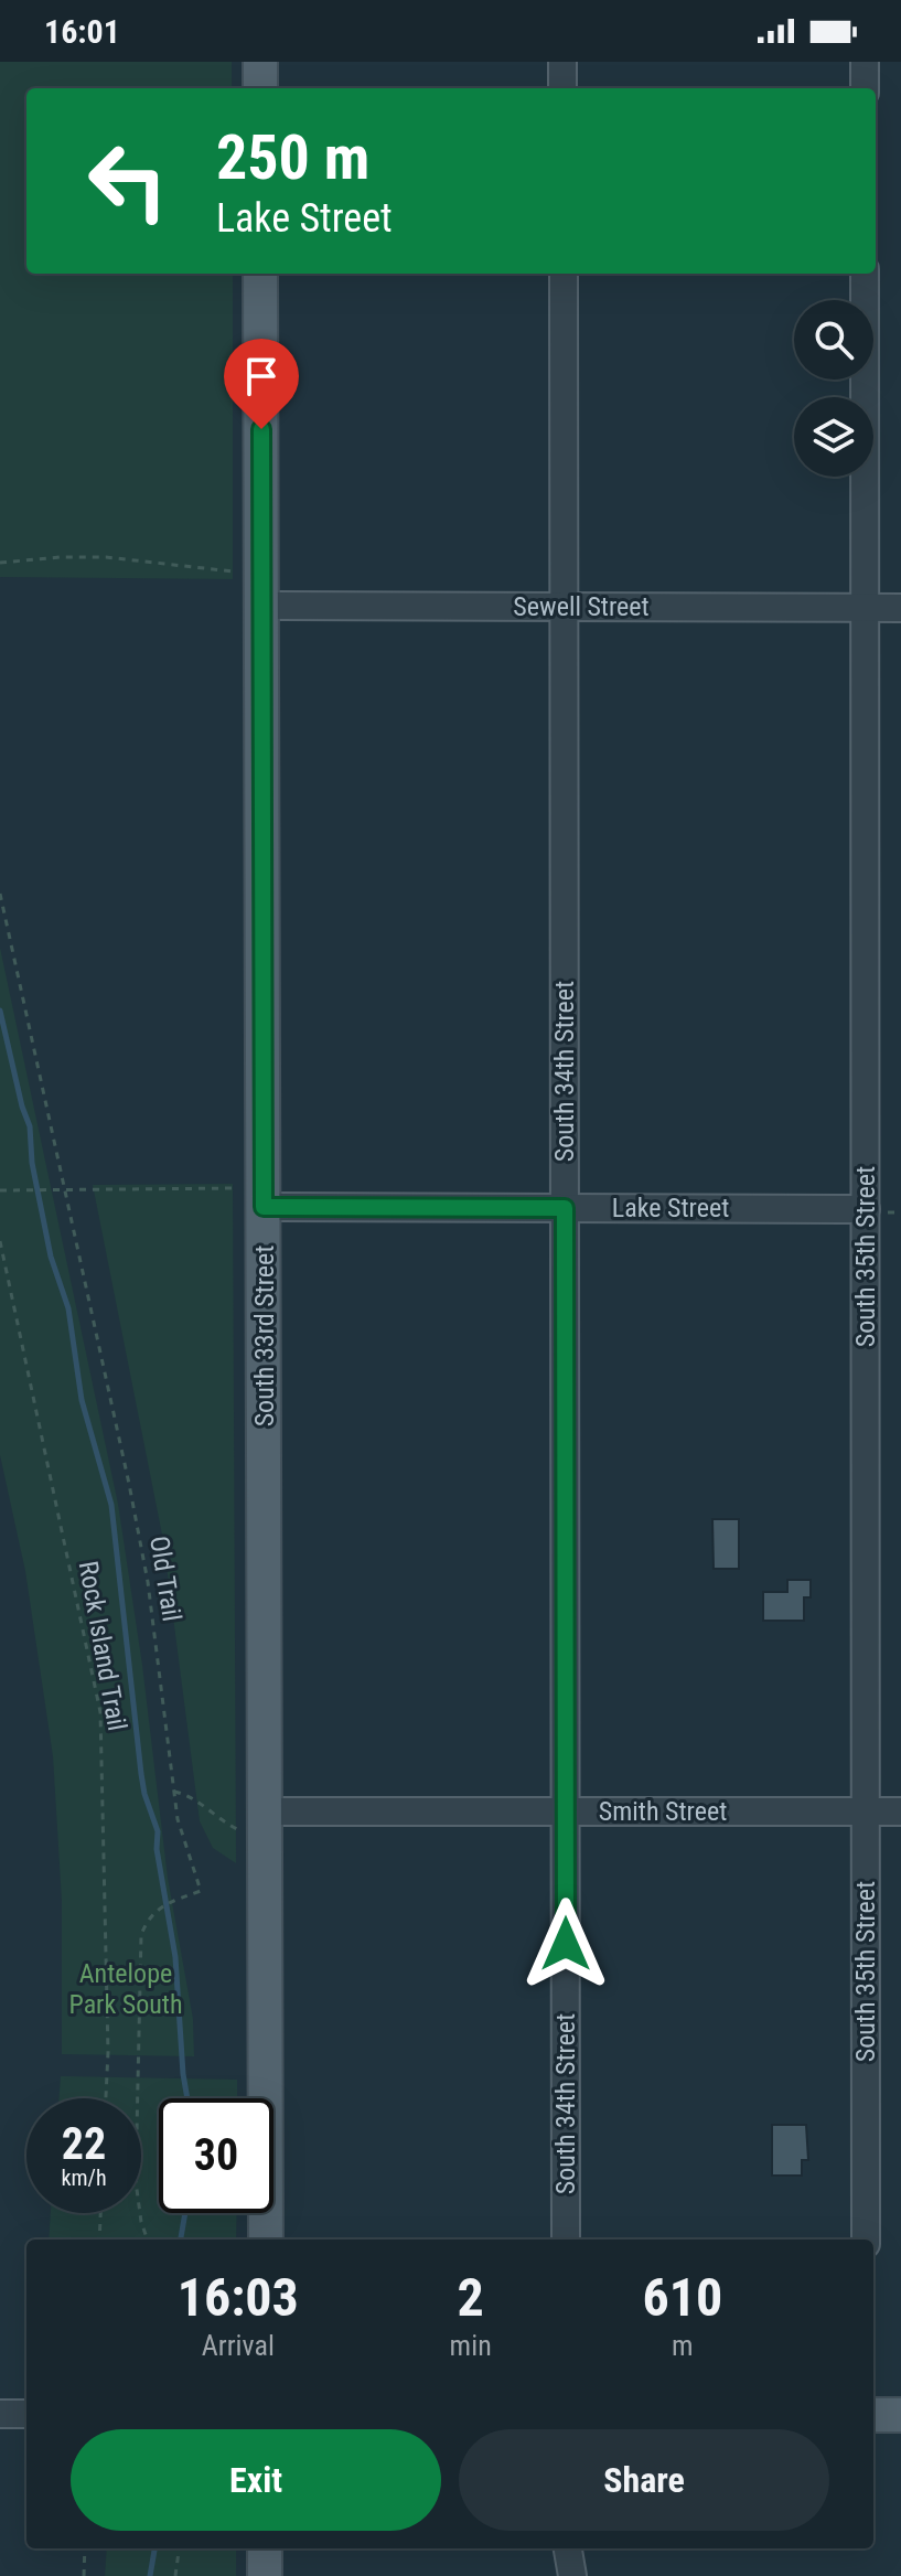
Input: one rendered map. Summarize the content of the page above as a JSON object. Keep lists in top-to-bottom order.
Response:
{
  "streets": {
    "main road": ["South 33rd Street"],
    "street": [
      "Sewell Street",
      "South 34th Street",
      "Lake Street",
      "South 35th Street",
      "Smith Street"
    ],
    "path": ["Old Trail", "Rock Island Trail"]
  },
  "crossings": [
    ["Sewell Street", "South 34th Street"],
    ["Sewell Street", "South 35th Street"],
    ["Sewell Street", "South 33rd Street"],
    ["South 34th Street", "Lake Street"],
    ["South 34th Street", "Smith Street"],
    ["Lake Street", "South 35th Street"],
    ["Lake Street", "South 33rd Street"],
    ["South 35th Street", "Smith Street"],
    ["South 33rd Street", "Smith Street"]
  ],
  "parks": ["Antelope Park South"],
  "page": {
    "status": "16:01",
    "turn": ["250 m", "Lake Street"],
    "speed": "22 km/h",
    "limit": "30",
    "eta": [
      "16:03",
      "Arrival",
      "2",
      "min",
      "610",
      "m"
    ],
    "buttons": ["Exit", "Share"]
  }
}
